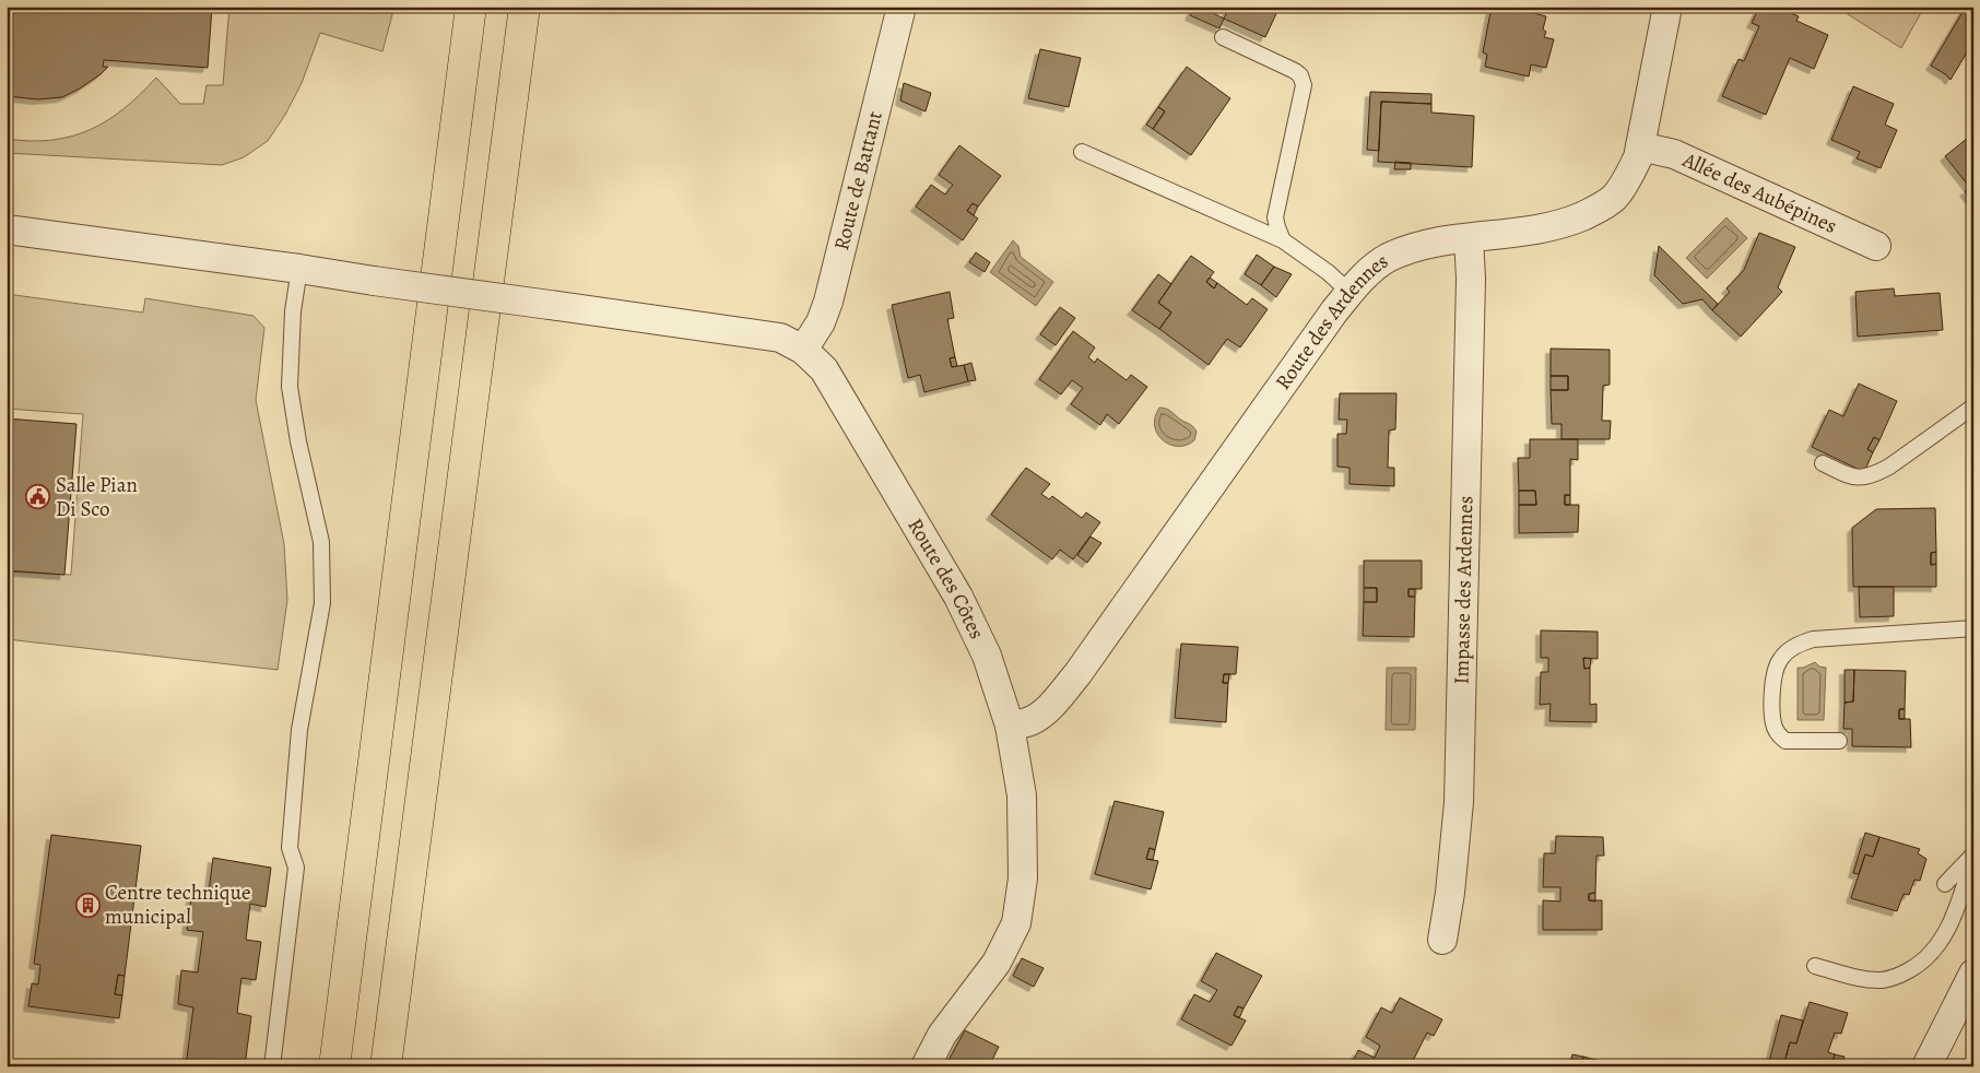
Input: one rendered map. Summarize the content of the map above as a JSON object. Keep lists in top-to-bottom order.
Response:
{
  "streets": {
    "street": [
      "Route de Battant",
      "Allée des Aubépines",
      "Route des Ardennes",
      "Route des Côtes",
      "Impasse des Ardennes"
    ]
  },
  "crossings": [
    ["Route de Battant", "Route des Côtes"],
    ["Allée des Aubépines", "Route des Ardennes"],
    ["Route des Ardennes", "Route des Côtes"],
    ["Route des Ardennes", "Impasse des Ardennes"]
  ],
  "places": {
    "public building": ["Salle Pian Di Sco"],
    "building": ["Centre technique municipal"]
  }
}
